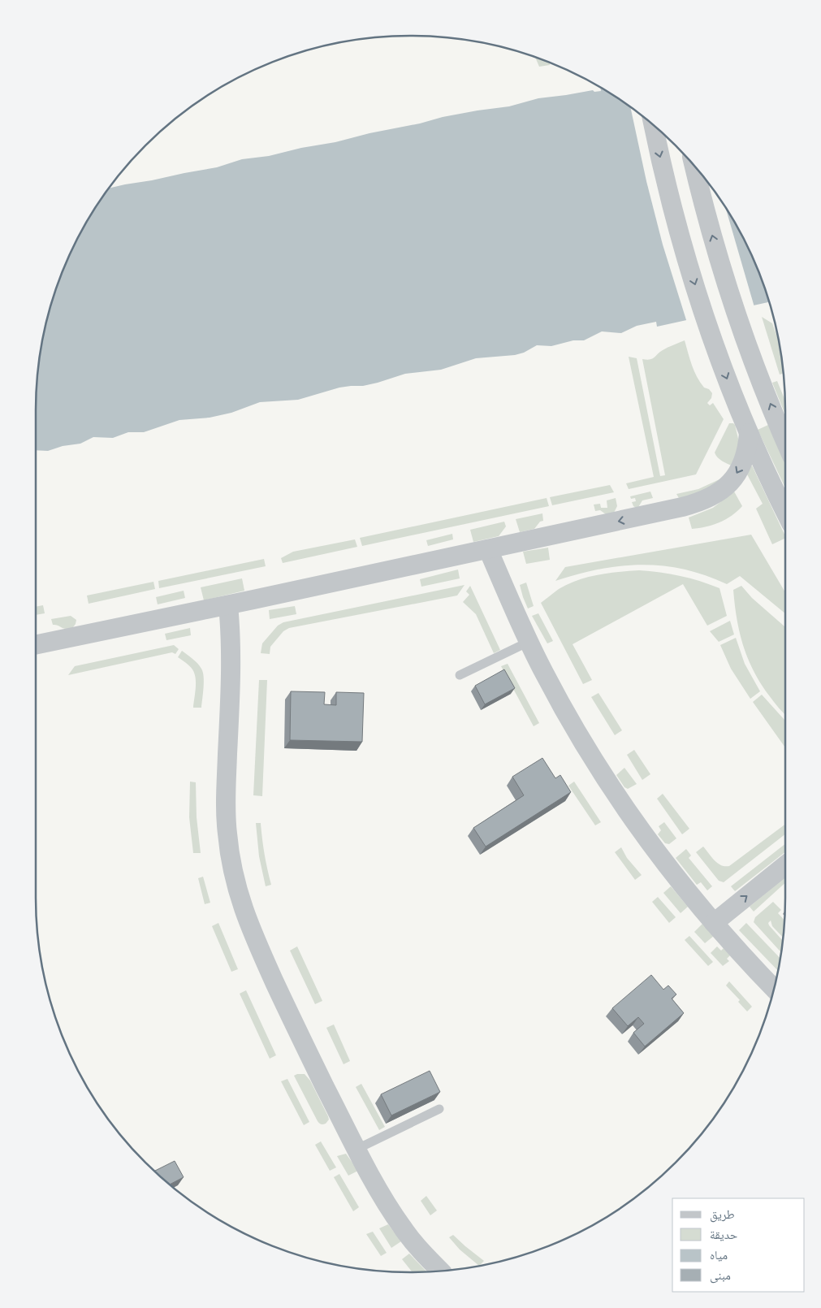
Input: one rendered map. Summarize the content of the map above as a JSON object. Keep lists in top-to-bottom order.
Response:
{
  "legend": [
    "طريق",
    "حديقة",
    "مياه",
    "مبنى"
  ]
}
